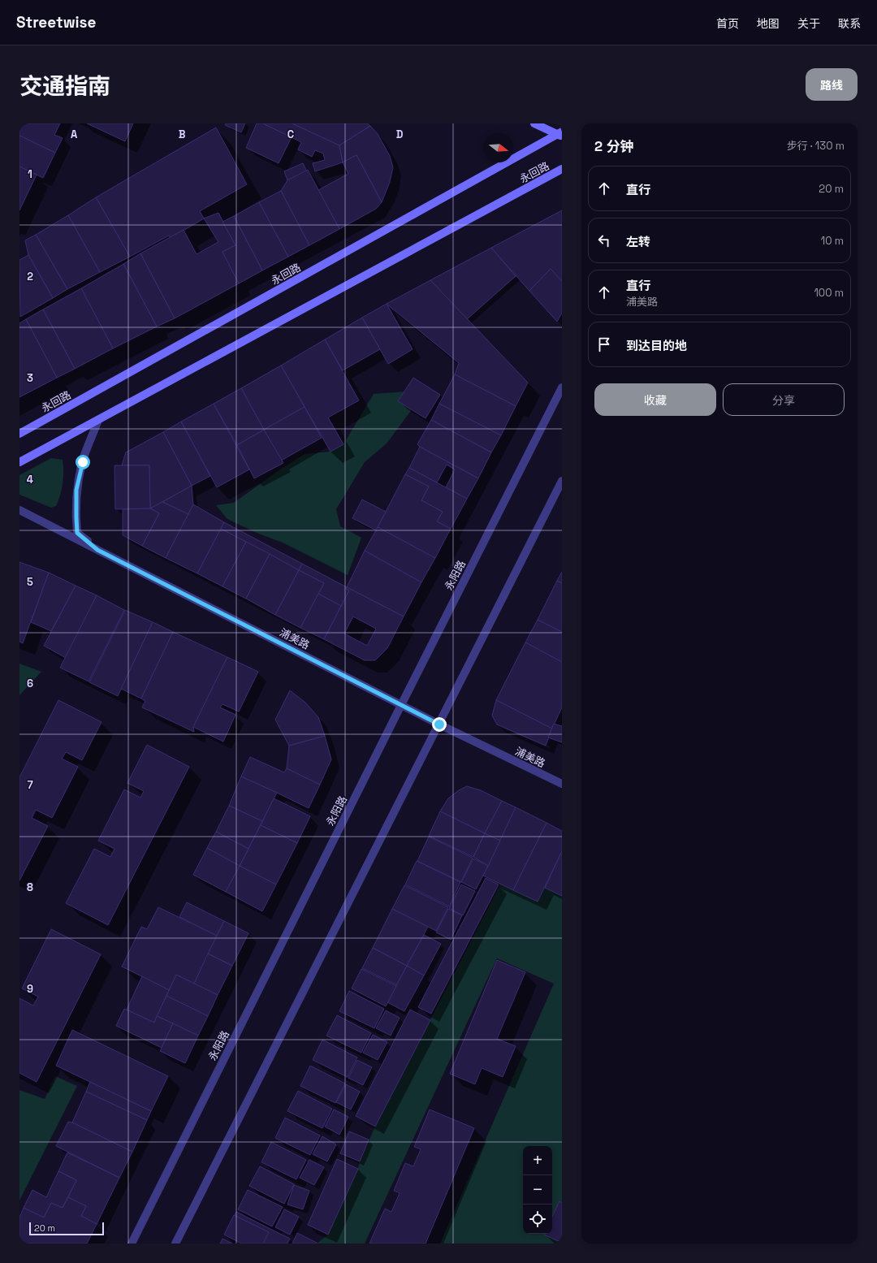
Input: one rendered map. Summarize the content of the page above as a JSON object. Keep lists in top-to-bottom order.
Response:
{
  "streets": {
    "main road": ["永回路"],
    "street": ["永阳路", "浦美路"]
  },
  "crossings": [
    ["永阳路", "浦美路"]
  ],
  "scale_bar": "20 m",
  "north": "right",
  "page": {
    "header": "Streetwise",
    "nav": [
      "首页",
      "地图",
      "关于",
      "联系"
    ],
    "title": "交通指南",
    "buttons": [
      "路线",
      ["收藏", "分享"]
    ],
    "heading": ["2 分钟", "步行 · 130 m"],
    "list": [
      ["直行", "20 m"],
      ["左转", "10 m"],
      ["直行", "浦美路", "100 m"],
      "到达目的地"
    ],
    "map_buttons": ["+", "−"],
    "scale": "20 m"
  },
  "grid": {
    "columns": [
      "A",
      "B",
      "C",
      "D"
    ],
    "rows": [
      "1",
      "2",
      "3",
      "4",
      "5",
      "6",
      "7",
      "8",
      "9"
    ]
  }
}
